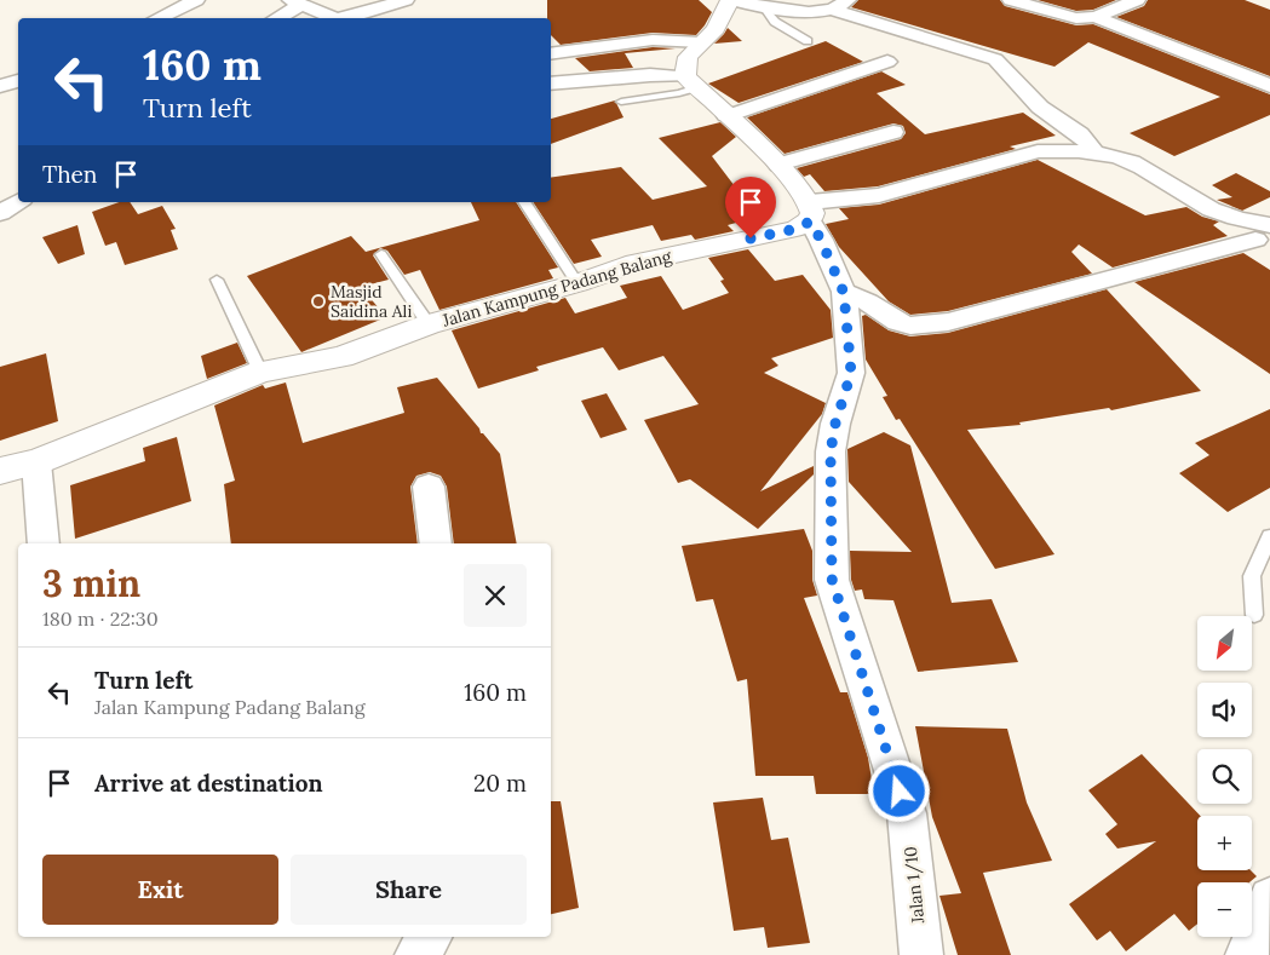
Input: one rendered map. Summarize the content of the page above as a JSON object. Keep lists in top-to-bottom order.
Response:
{
  "streets": {
    "street": ["Jalan Kampung Padang Balang", "Jalan 1/10"]
  },
  "crossings": [
    ["Jalan Kampung Padang Balang", "Jalan 1/10"]
  ],
  "places": ["Masjid Saidina Ali"],
  "north": "bottom left",
  "page": {
    "turn": ["160 m", "Turn left"],
    "then": "Then",
    "heading": ["3 min", "180 m · 22:30"],
    "map_buttons": ["+", "−"],
    "list": [
      {
        "name": "Turn left",
        "note": "Jalan Kampung Padang Balang",
        "value": "160 m"
      },
      {
        "name": "Arrive at destination",
        "value": "20 m"
      }
    ],
    "buttons": ["Exit", "Share"]
  }
}
